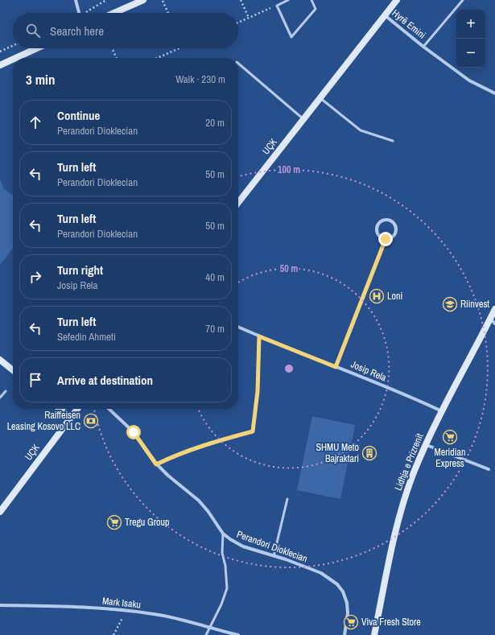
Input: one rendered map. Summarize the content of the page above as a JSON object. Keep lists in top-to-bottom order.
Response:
{
  "streets": {
    "street": [
      "Hyrë Emini",
      "UÇK",
      "Josip Rela",
      "Lidhja e Prizrenit",
      "Perandori Dioklecian",
      "Mark Isaku"
    ]
  },
  "crossings": [
    ["Hyrë Emini", "UÇK"],
    ["Josip Rela", "Lidhja e Prizrenit"]
  ],
  "places": {
    "hospital": ["Loni"],
    "school or university": ["Riinvest"],
    "bank": ["Raiffeisen Leasing Kosovo LLC"],
    "supermarket": ["Meridian Express", "Tregu Group", "Viva Fresh Store"],
    "building": ["SHMU Meto Bajraktari"]
  },
  "page": {
    "map_buttons": ["+", "−"],
    "search": "Search here",
    "heading": ["3 min", "Walk · 230 m"],
    "list": [
      ["Continue", "Perandori Dioklecian", "20 m"],
      ["Turn left", "Perandori Dioklecian", "50 m"],
      ["Turn left", "Perandori Dioklecian", "50 m"],
      ["Turn right", "Josip Rela", "40 m"],
      ["Turn left", "Sefedin Ahmeti", "70 m"],
      "Arrive at destination"
    ]
  },
  "rings": ["100 m", "50 m"]
}
